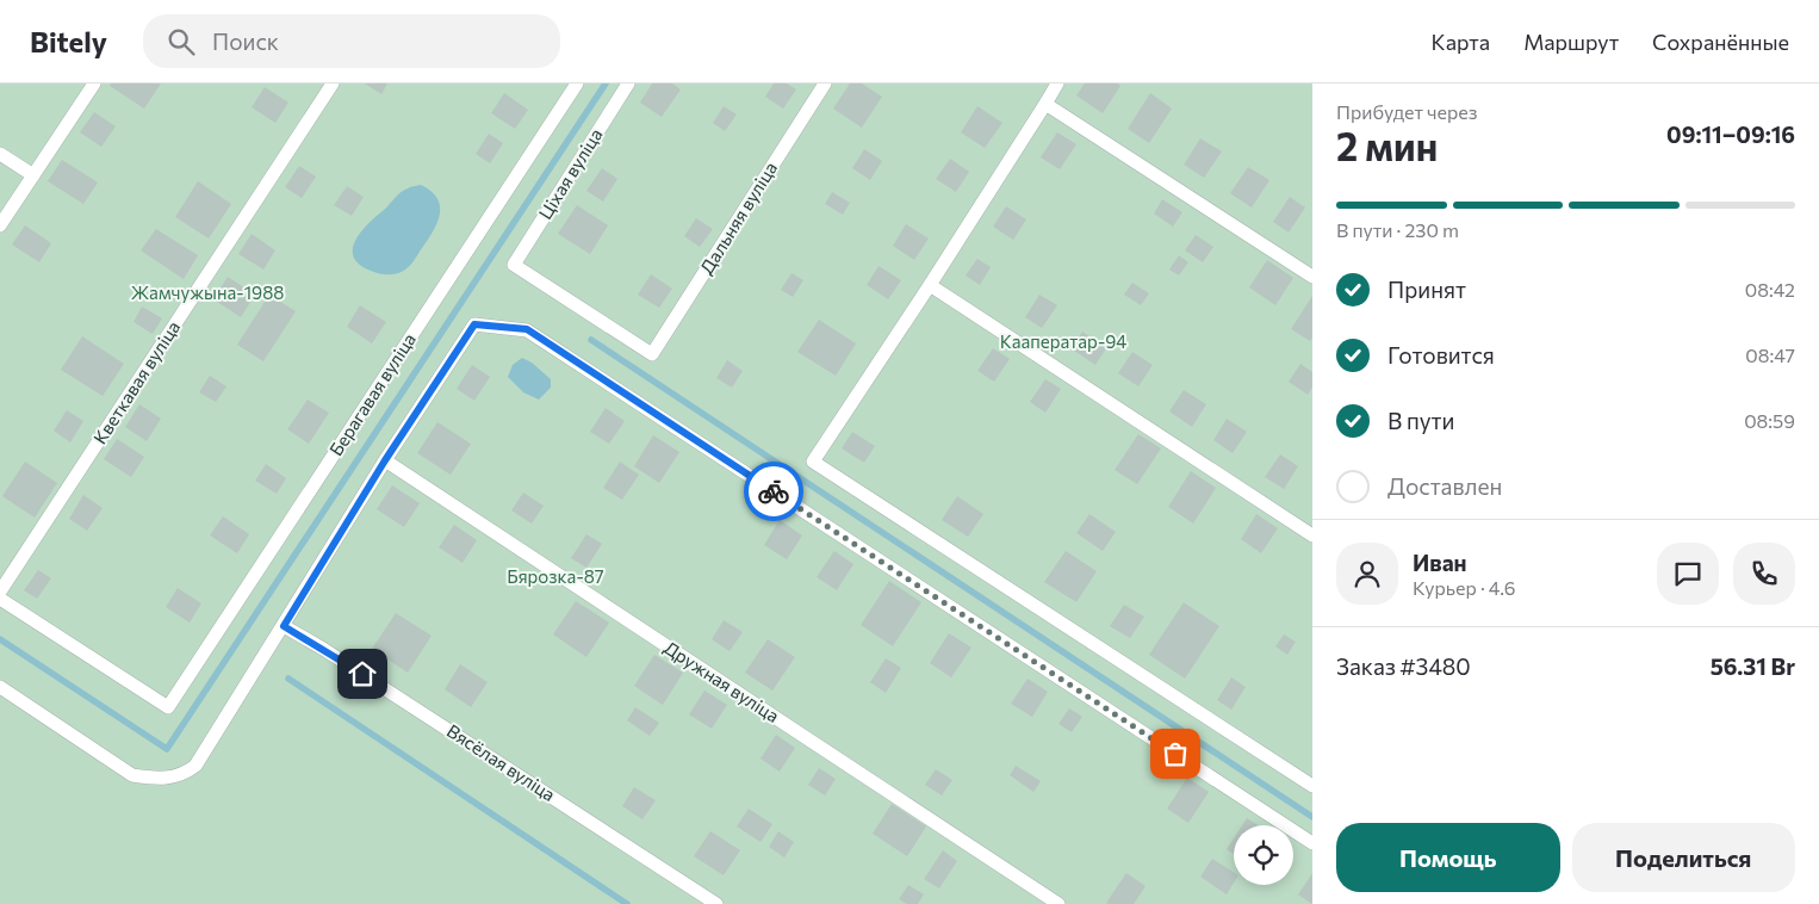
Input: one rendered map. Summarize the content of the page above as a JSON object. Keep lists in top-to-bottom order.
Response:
{
  "streets": {
    "lane": [
      "Ціхая вуліца",
      "Дальняя вуліца",
      "Кветкавая вуліца",
      "Берагавая вуліца",
      "Дружная вуліца",
      "Вясёлая вуліца"
    ]
  },
  "crossings": [
    ["Ціхая вуліца", "Дальняя вуліца"]
  ],
  "parks": ["Жамчужына-1988", "Кааператар-94", "Бярозка-87"],
  "page": {
    "header": "Bitely",
    "search": "Поиск",
    "nav": ["Карта", "Маршрут", "Сохранённые"],
    "heading": ["2 мин", "Прибудет через", "09:11–09:16"],
    "panel": [
      "Иван",
      "Курьер · 4.6",
      "Заказ #3480",
      "56.31 Br"
    ],
    "bar": "В пути · 230 m",
    "list": [
      ["Принят", "08:42"],
      ["Готовится", "08:47"],
      ["В пути", "08:59"],
      "Доставлен"
    ],
    "buttons": ["Помощь", "Поделиться"]
  }
}
